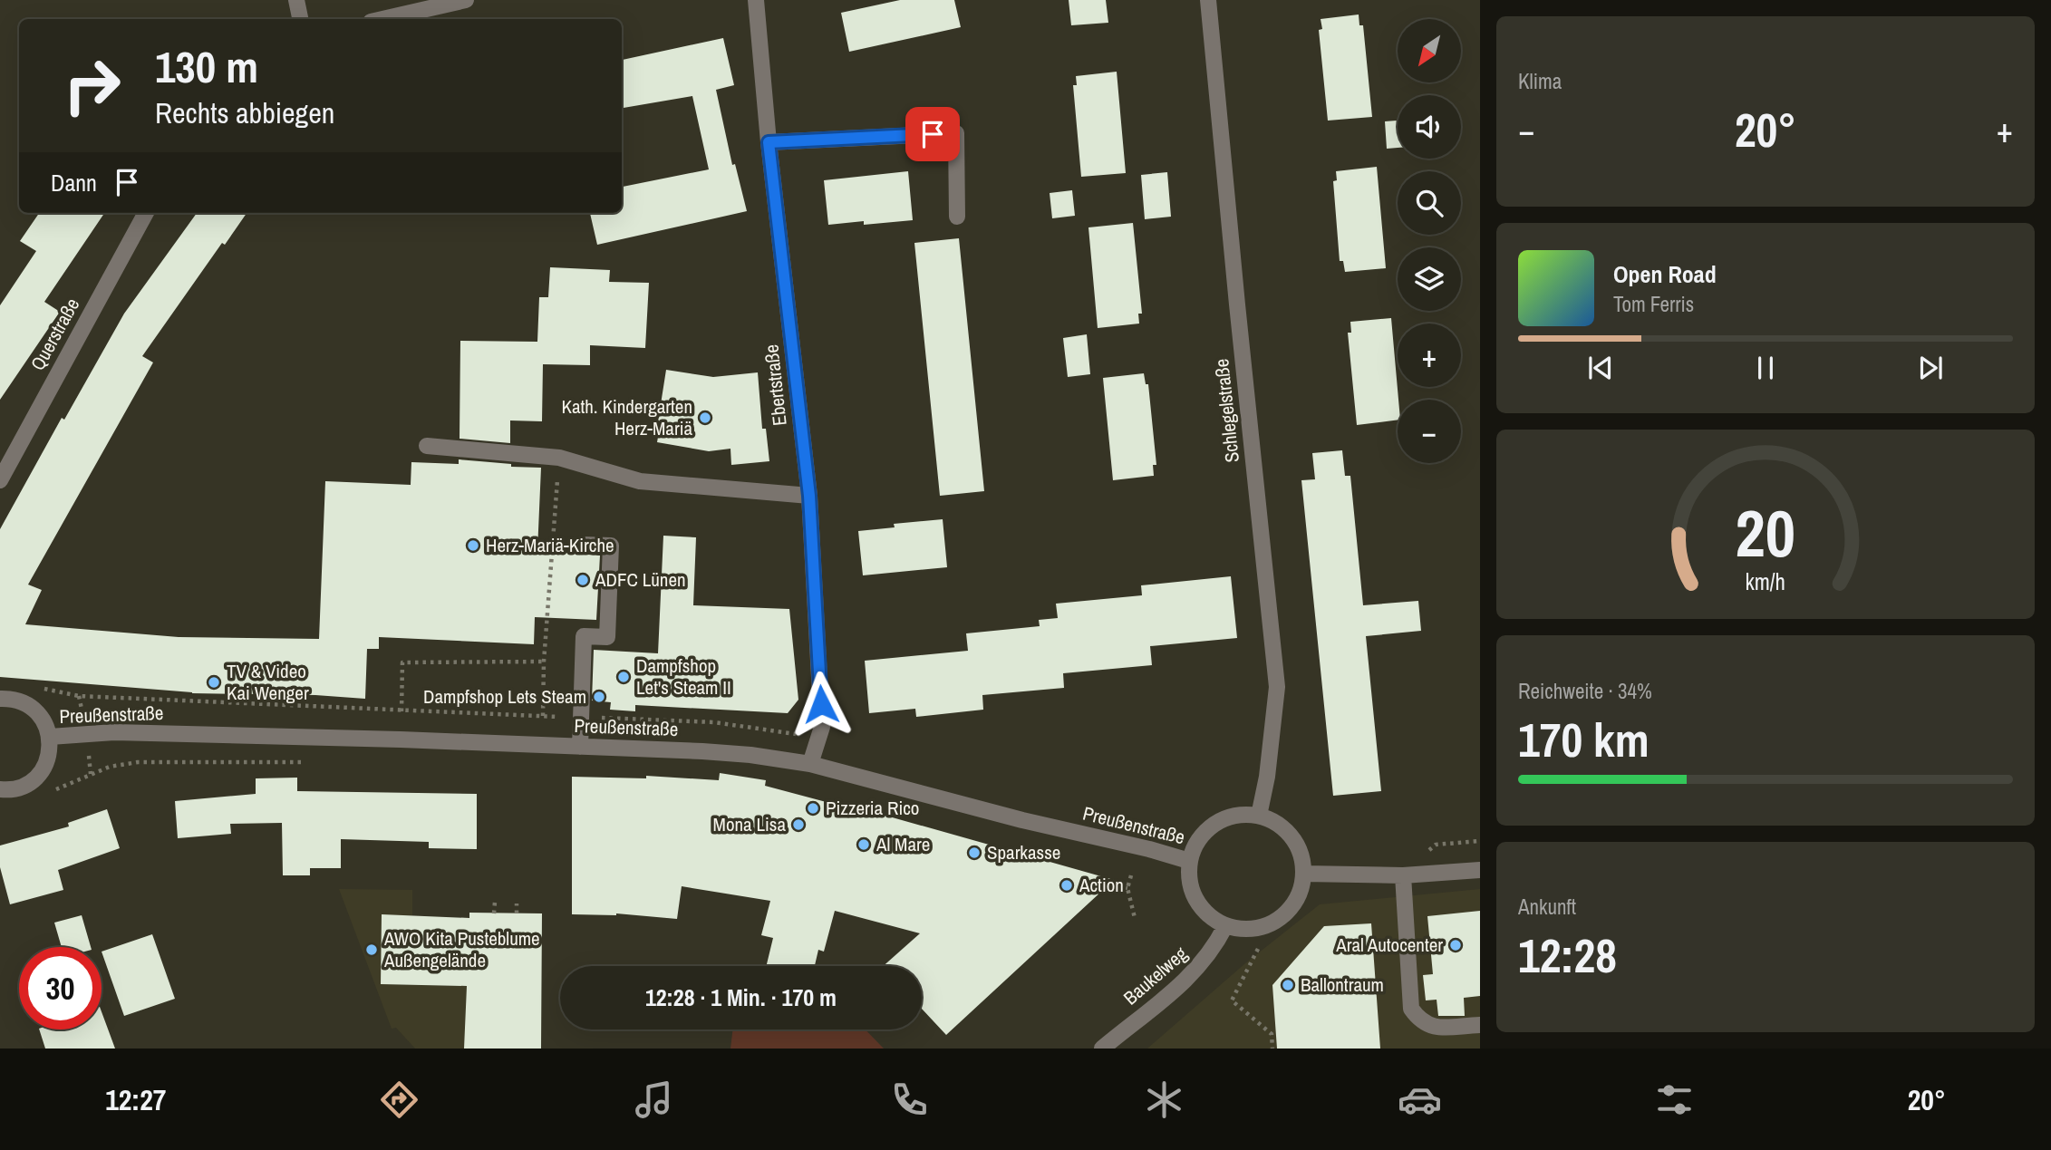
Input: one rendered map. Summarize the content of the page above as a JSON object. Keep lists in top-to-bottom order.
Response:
{
  "streets": {
    "street": [
      "Querstraße",
      "Ebertstraße",
      "Schlegelstraße",
      "Preußenstraße",
      "Baukelweg"
    ]
  },
  "crossings": [
    ["Ebertstraße", "Preußenstraße"],
    ["Schlegelstraße", "Preußenstraße"],
    ["Schlegelstraße", "Baukelweg"],
    ["Preußenstraße", "Baukelweg"]
  ],
  "places": [
    "Kath. Kindergarten Herz-Mariä",
    "Herz-Mariä-Kirche",
    "ADFC Lünen",
    "Dampfshop Let's Steam II",
    "TV & Video Kai Wenger",
    "Dampfshop Lets Steam",
    "Pizzeria Rico",
    "Mona Lisa",
    "Al Mare",
    "Sparkasse",
    "Action",
    "Aral Autocenter",
    "AWO Kita Pusteblume Außengelände",
    "Ballontraum"
  ],
  "north": "bottom left",
  "page": {
    "tile": [
      "Klima",
      ["Reichweite · 34%", "170 km"],
      ["Ankunft", "12:28"]
    ],
    "map_buttons": ["+", "−"],
    "turn": ["130 m", "Rechts abbiegen"],
    "heat": ["−", "20°", "+"],
    "then": "Dann",
    "song": ["Open Road", "Tom Ferris"],
    "limit": "30",
    "trip": "12:28 · 1 Min. · 170 m",
    "tabs": ["12:27", "20°"],
    "gauge": ["20", "km/h"]
  }
}
